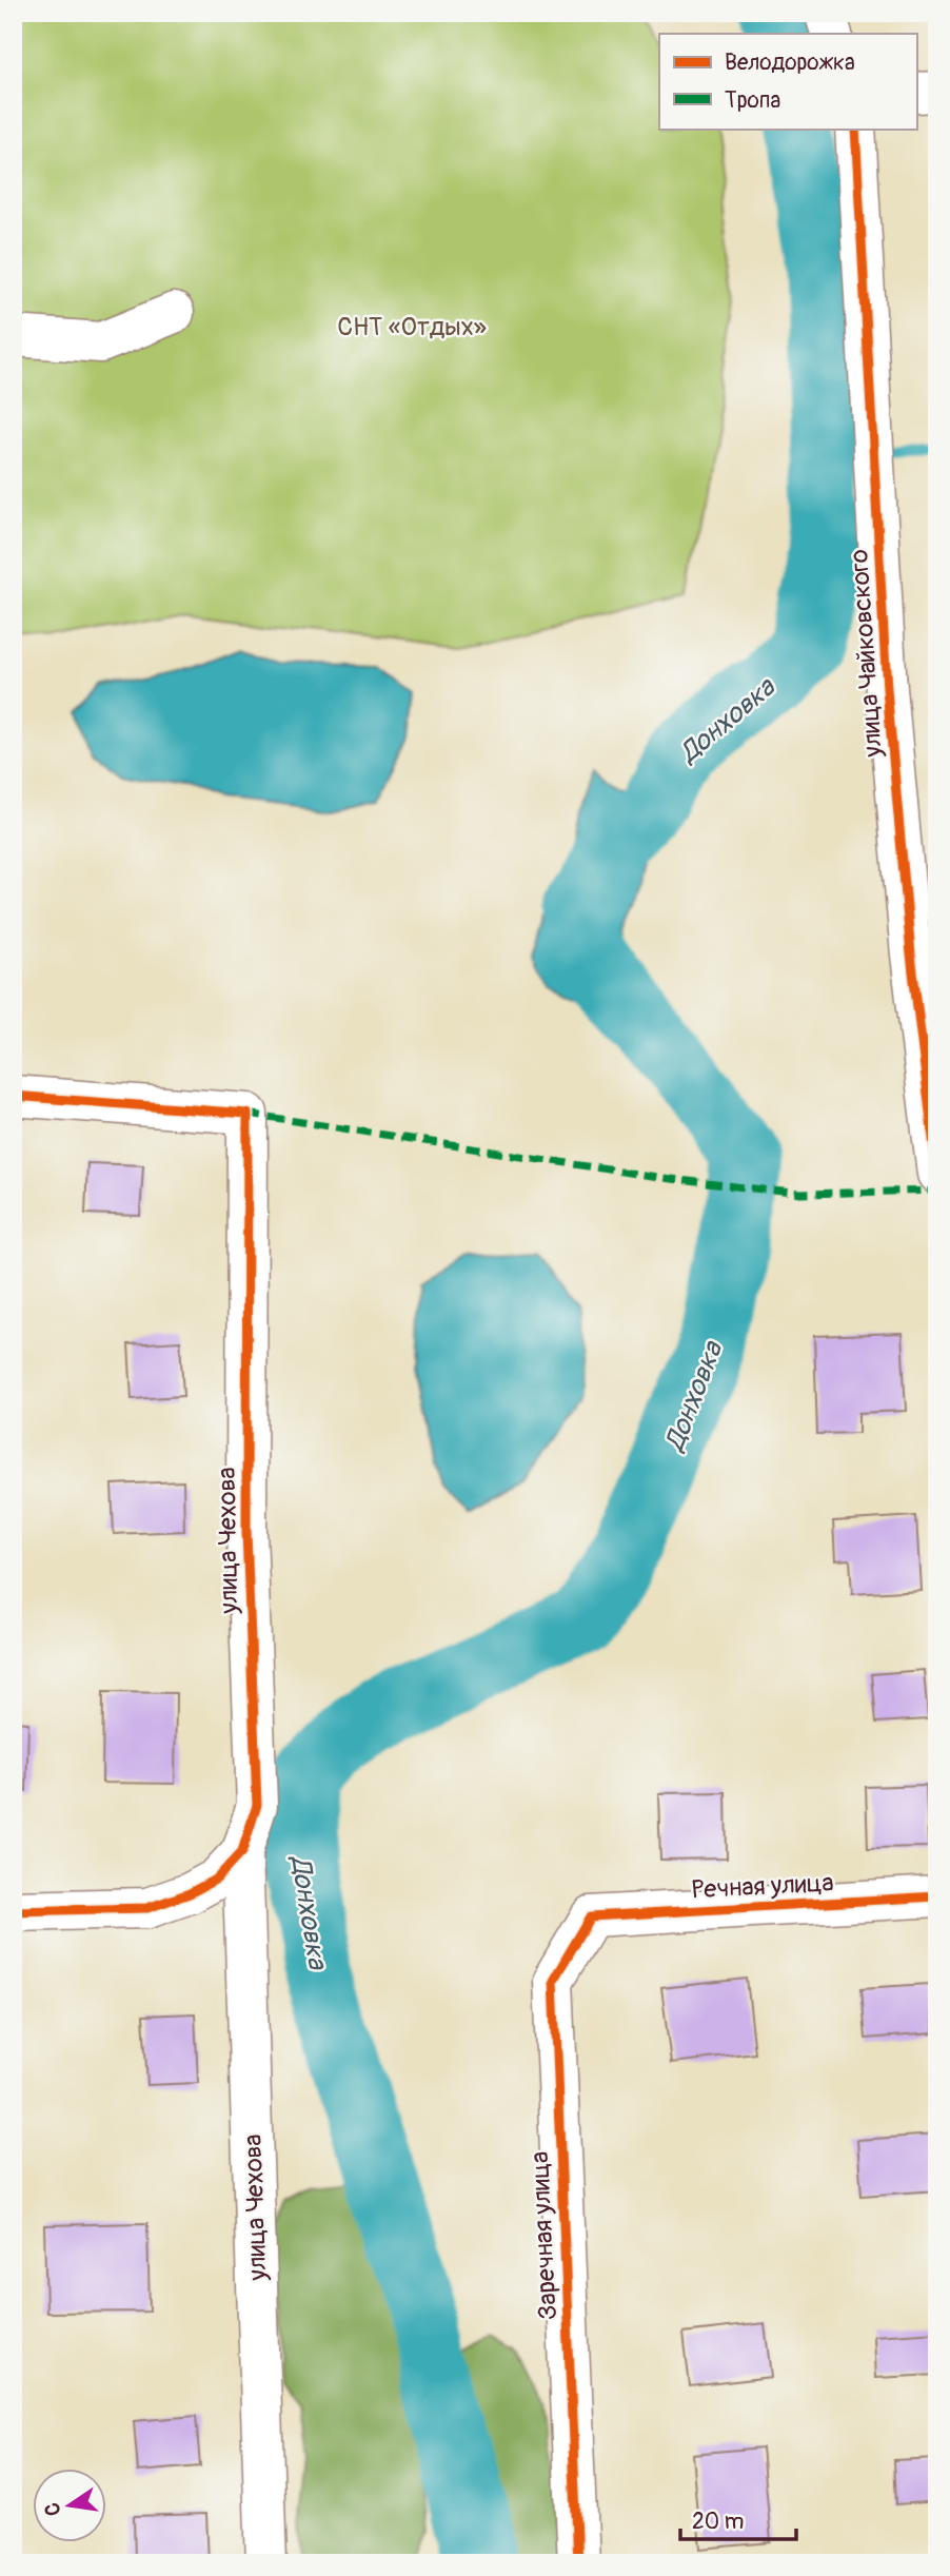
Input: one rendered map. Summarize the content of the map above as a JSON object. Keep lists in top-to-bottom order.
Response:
{
  "streets": {
    "street": [
      "улица Чайковского",
      "улица Чехова",
      "Речная улица",
      "Заречная улица"
    ]
  },
  "crossings": [
    ["Речная улица", "Заречная улица"]
  ],
  "water": ["Донховка"],
  "parks": ["СНТ «Отдых»"],
  "legend": ["Велодорожка", "Тропа"],
  "scale_bar": "20 m",
  "north": "left"
}
